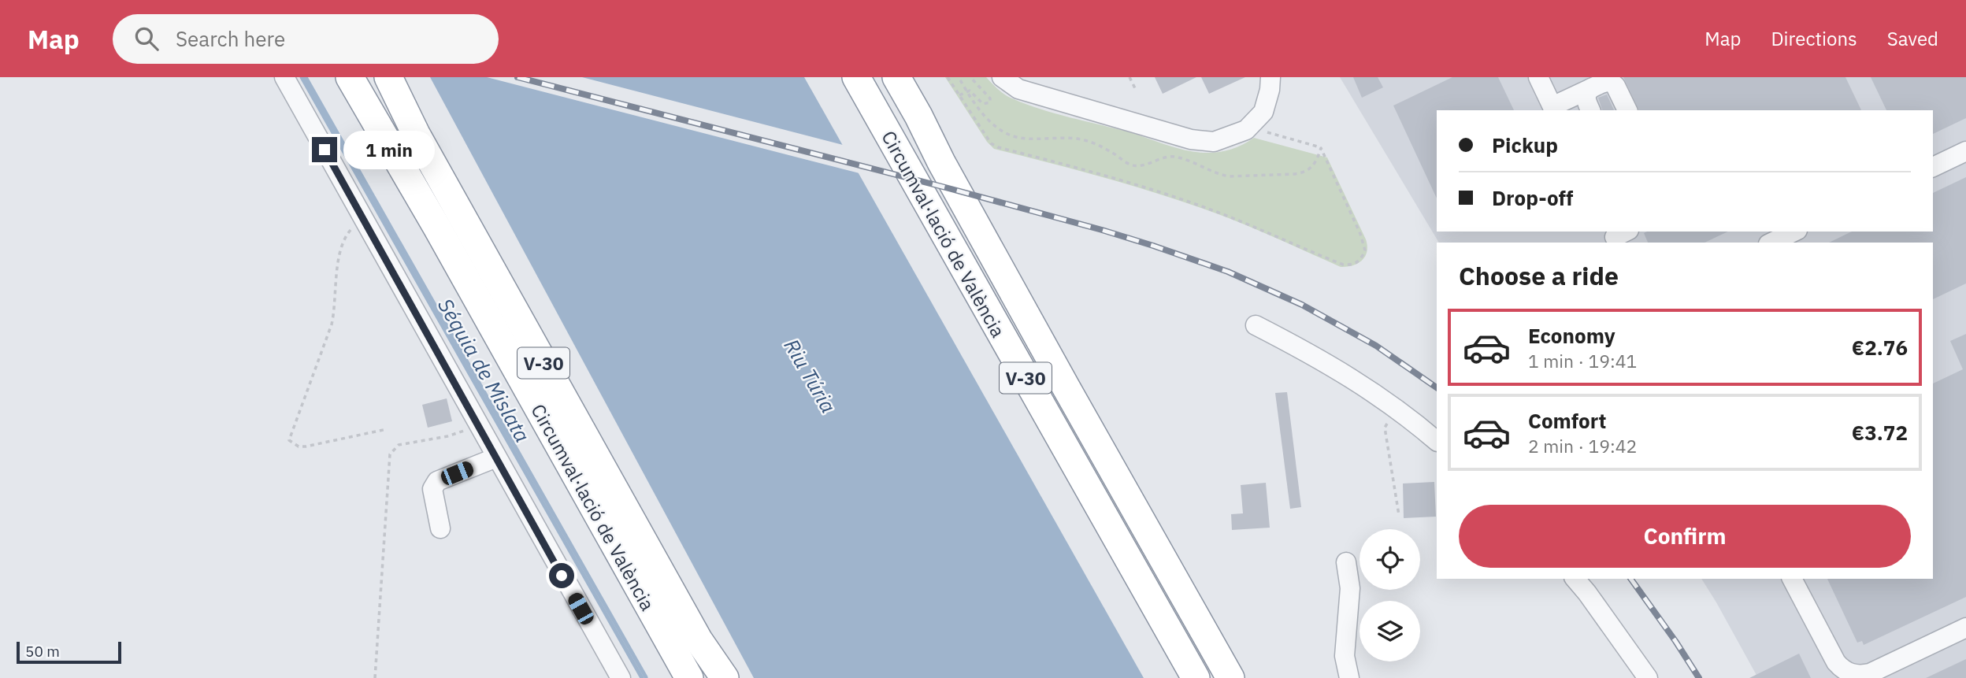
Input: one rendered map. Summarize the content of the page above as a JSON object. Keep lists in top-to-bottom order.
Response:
{
  "streets": {
    "highway": ["Circumval·lació de València", "V-30"]
  },
  "water": ["Séquia de Mislata", "Riu Túria"],
  "scale_bar": "50 m",
  "page": {
    "header": "Map",
    "search": "Search here",
    "nav": ["Map", "Directions", "Saved"],
    "banner": ["Pickup", "Drop-off"],
    "bubble": "1 min",
    "heading": "Choose a ride",
    "list": [
      {
        "name": "Economy",
        "note": "1 min · 19:41",
        "value": "€2.76"
      },
      {
        "name": "Comfort",
        "note": "2 min · 19:42",
        "value": "€3.72"
      }
    ],
    "buttons": "Confirm",
    "scale": "50 m"
  }
}
